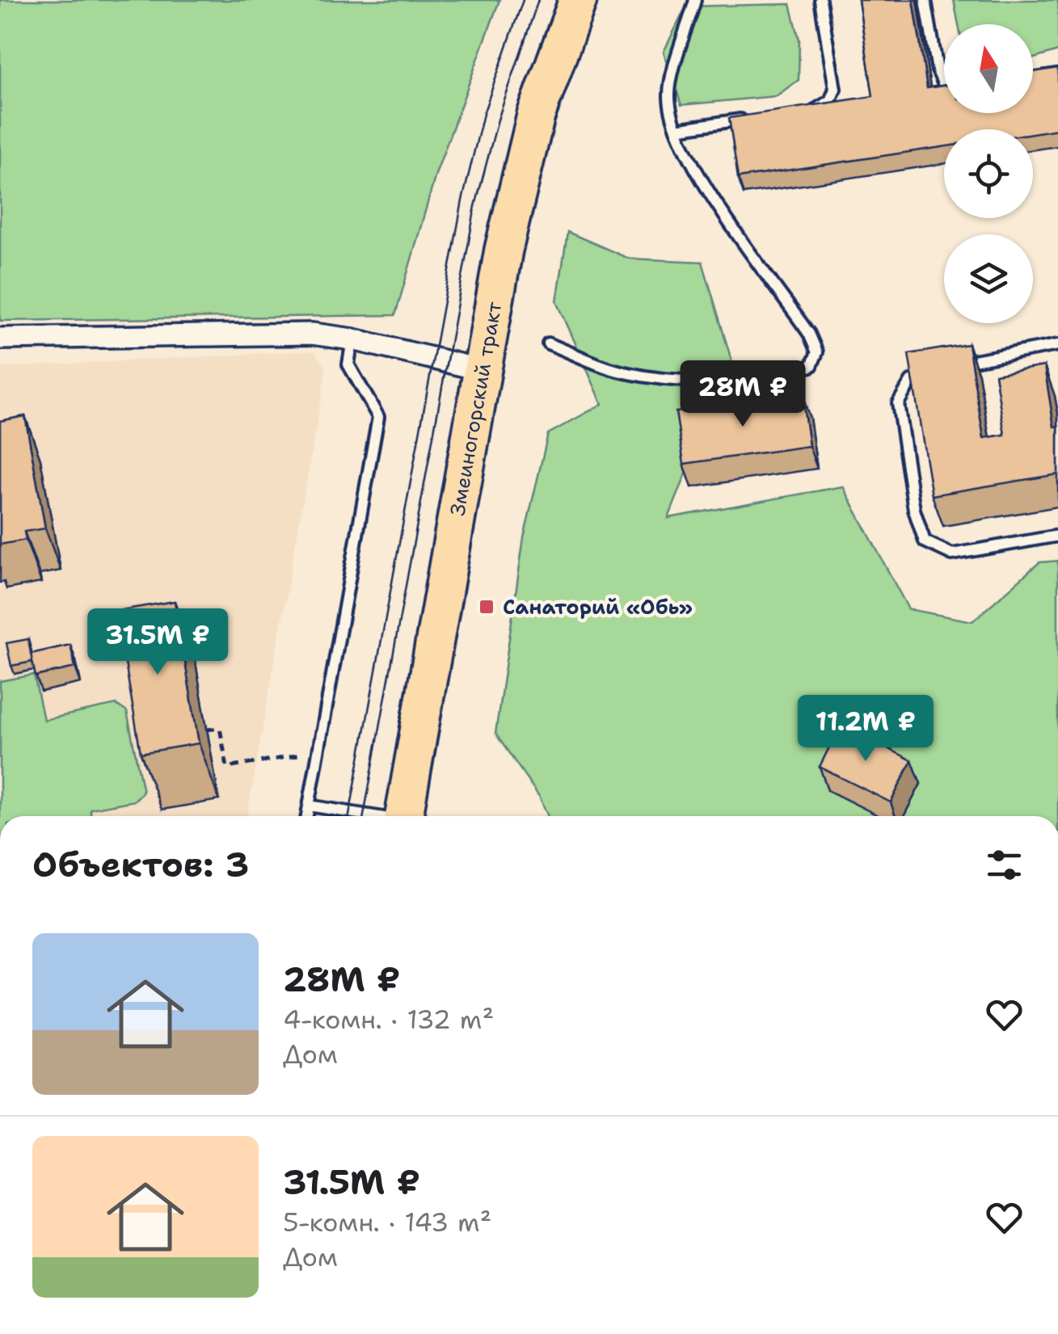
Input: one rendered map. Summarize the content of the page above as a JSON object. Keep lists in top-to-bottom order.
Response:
{
  "streets": {
    "highway": ["Змеиногорский тракт"]
  },
  "places": {
    "transit": ["Санаторий «Обь»"]
  },
  "north": "top",
  "page": {
    "price": ["28M ₽", "31.5M ₽", "11.2M ₽"],
    "heading": "Объектов: 3",
    "list": [
      {
        "name": "28M ₽",
        "note": "4-комн. · 132 m² · Дом"
      },
      {
        "name": "31.5M ₽",
        "note": "5-комн. · 143 m² · Дом"
      }
    ]
  }
}
